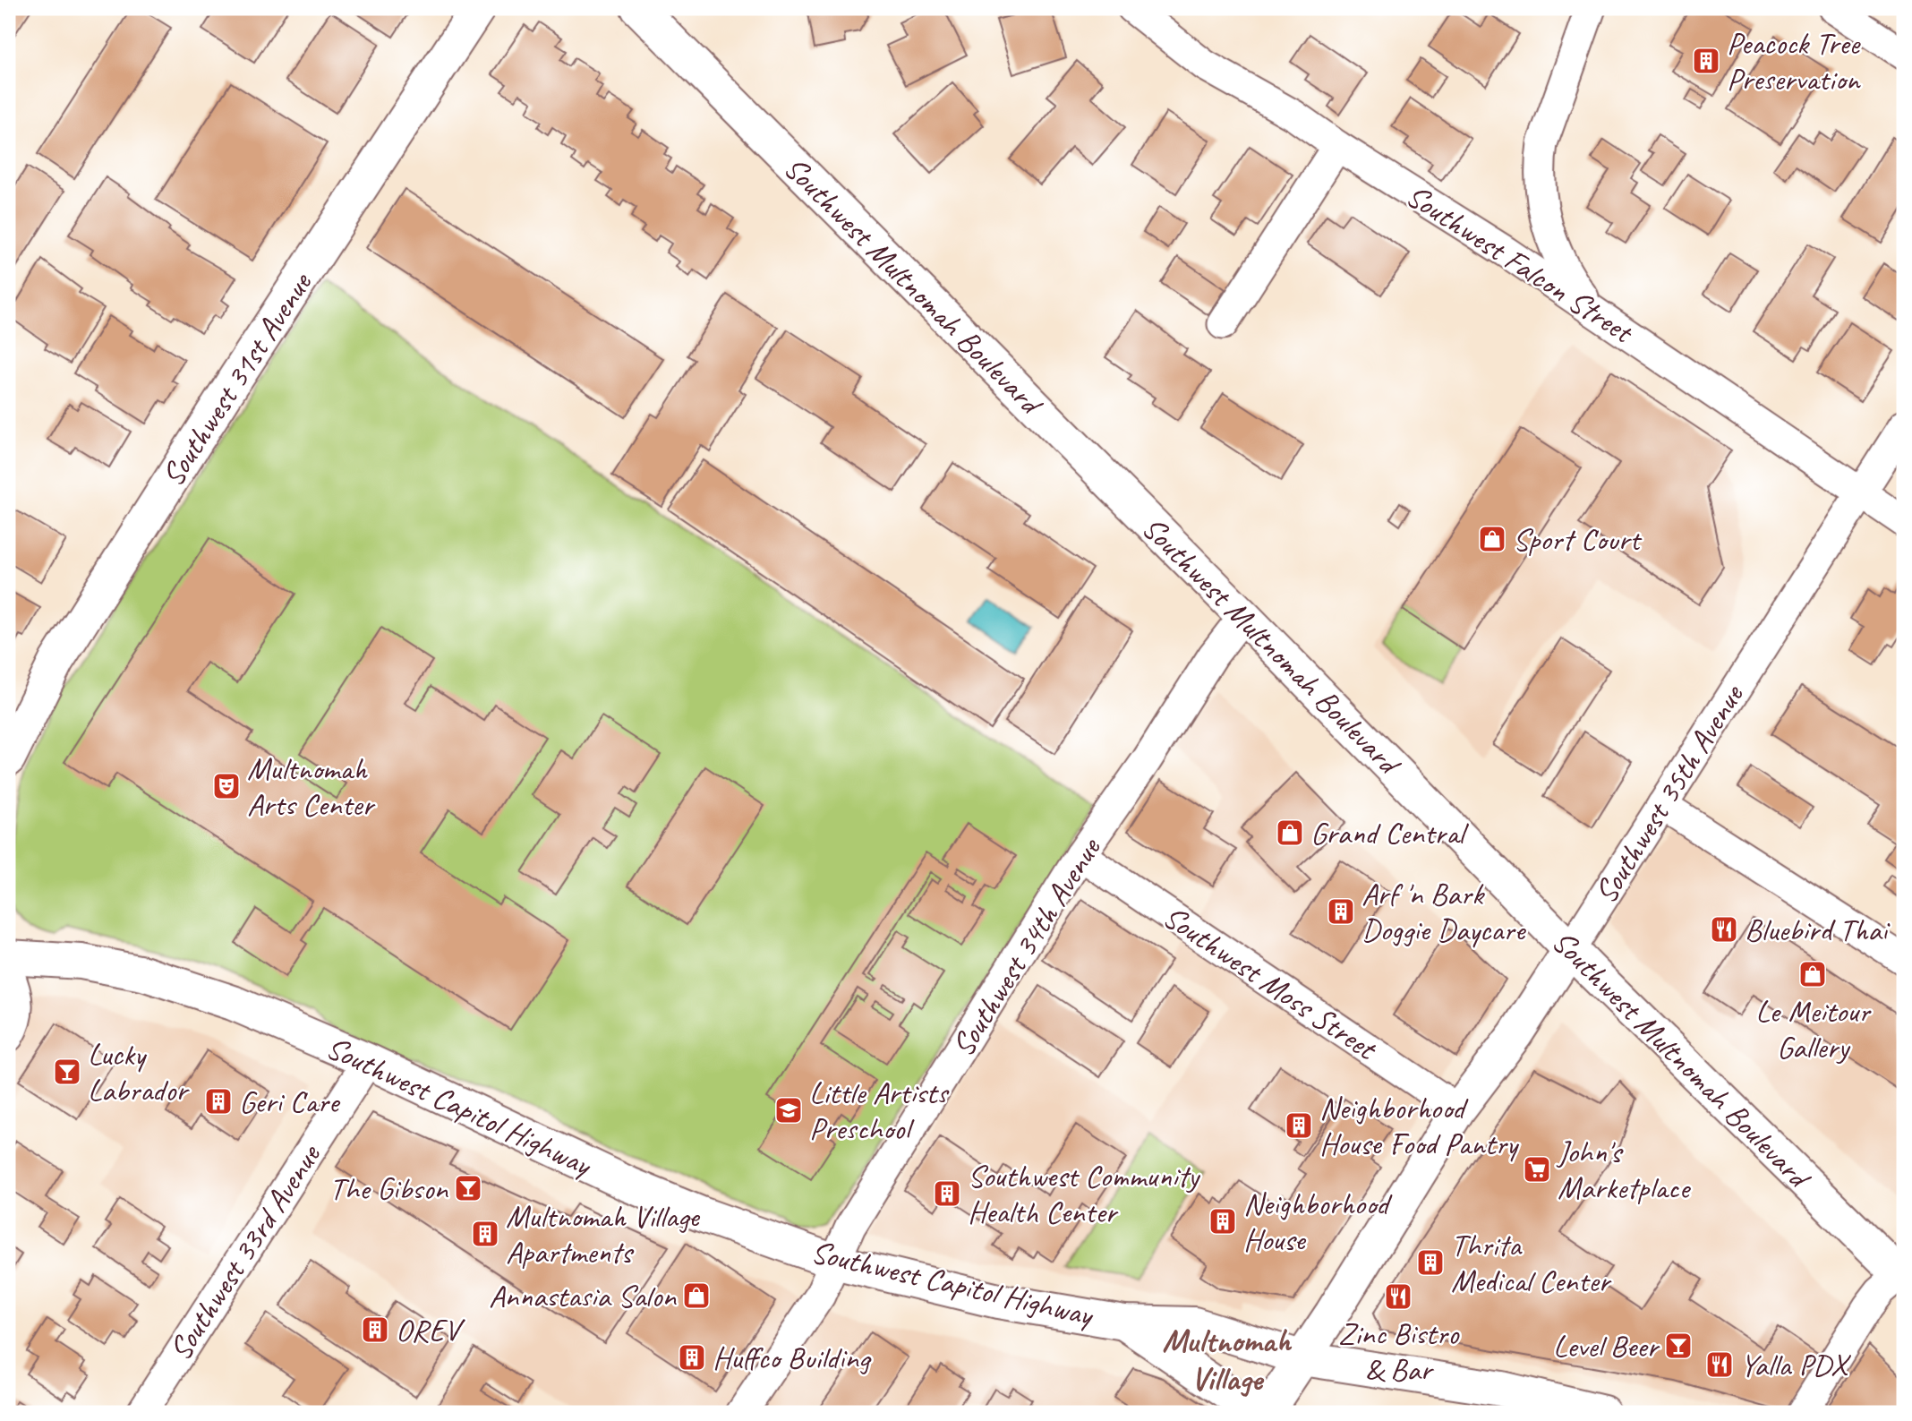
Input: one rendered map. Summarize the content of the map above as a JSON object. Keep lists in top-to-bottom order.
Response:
{
  "streets": {
    "street": [
      "Southwest Falcon Street",
      "Southwest Multnomah Boulevard",
      "Southwest 31st Avenue",
      "Southwest 35th Avenue",
      "Southwest 34th Avenue",
      "Southwest Moss Street",
      "Southwest Capitol Highway",
      "Southwest 33rd Avenue"
    ]
  },
  "crossings": [
    ["Southwest Falcon Street", "Southwest 35th Avenue"],
    ["Southwest Multnomah Boulevard", "Southwest 35th Avenue"],
    ["Southwest Multnomah Boulevard", "Southwest 34th Avenue"],
    ["Southwest 35th Avenue", "Southwest Moss Street"],
    ["Southwest 35th Avenue", "Southwest Capitol Highway"],
    ["Southwest 34th Avenue", "Southwest Moss Street"],
    ["Southwest 34th Avenue", "Southwest Capitol Highway"],
    ["Southwest Capitol Highway", "Southwest 33rd Avenue"]
  ],
  "districts": ["Multnomah Village"],
  "places": {
    "building": [
      "Peacock Tree Preservation",
      "Arf 'n Bark Doggie Daycare",
      "Geri Care",
      "Neighborhood House Food Pantry",
      "Southwest Community Health Center",
      "Neighborhood House",
      "Multnomah Village Apartments",
      "Thrita Medical Center",
      "OREV",
      "Huffco Building"
    ],
    "shop": [
      "Sport Court",
      "Grand Central",
      "Le Meitour Gallery",
      "Annastasia Salon"
    ],
    "theatre": ["Multnomah Arts Center"],
    "restaurant": ["Bluebird Thai", "Zinc Bistro & Bar", "Yalla PDX"],
    "bar": ["Lucky Labrador", "The Gibson", "Level Beer"],
    "school or university": ["Little Artists Preschool"],
    "supermarket": ["John's Marketplace"]
  }
}
